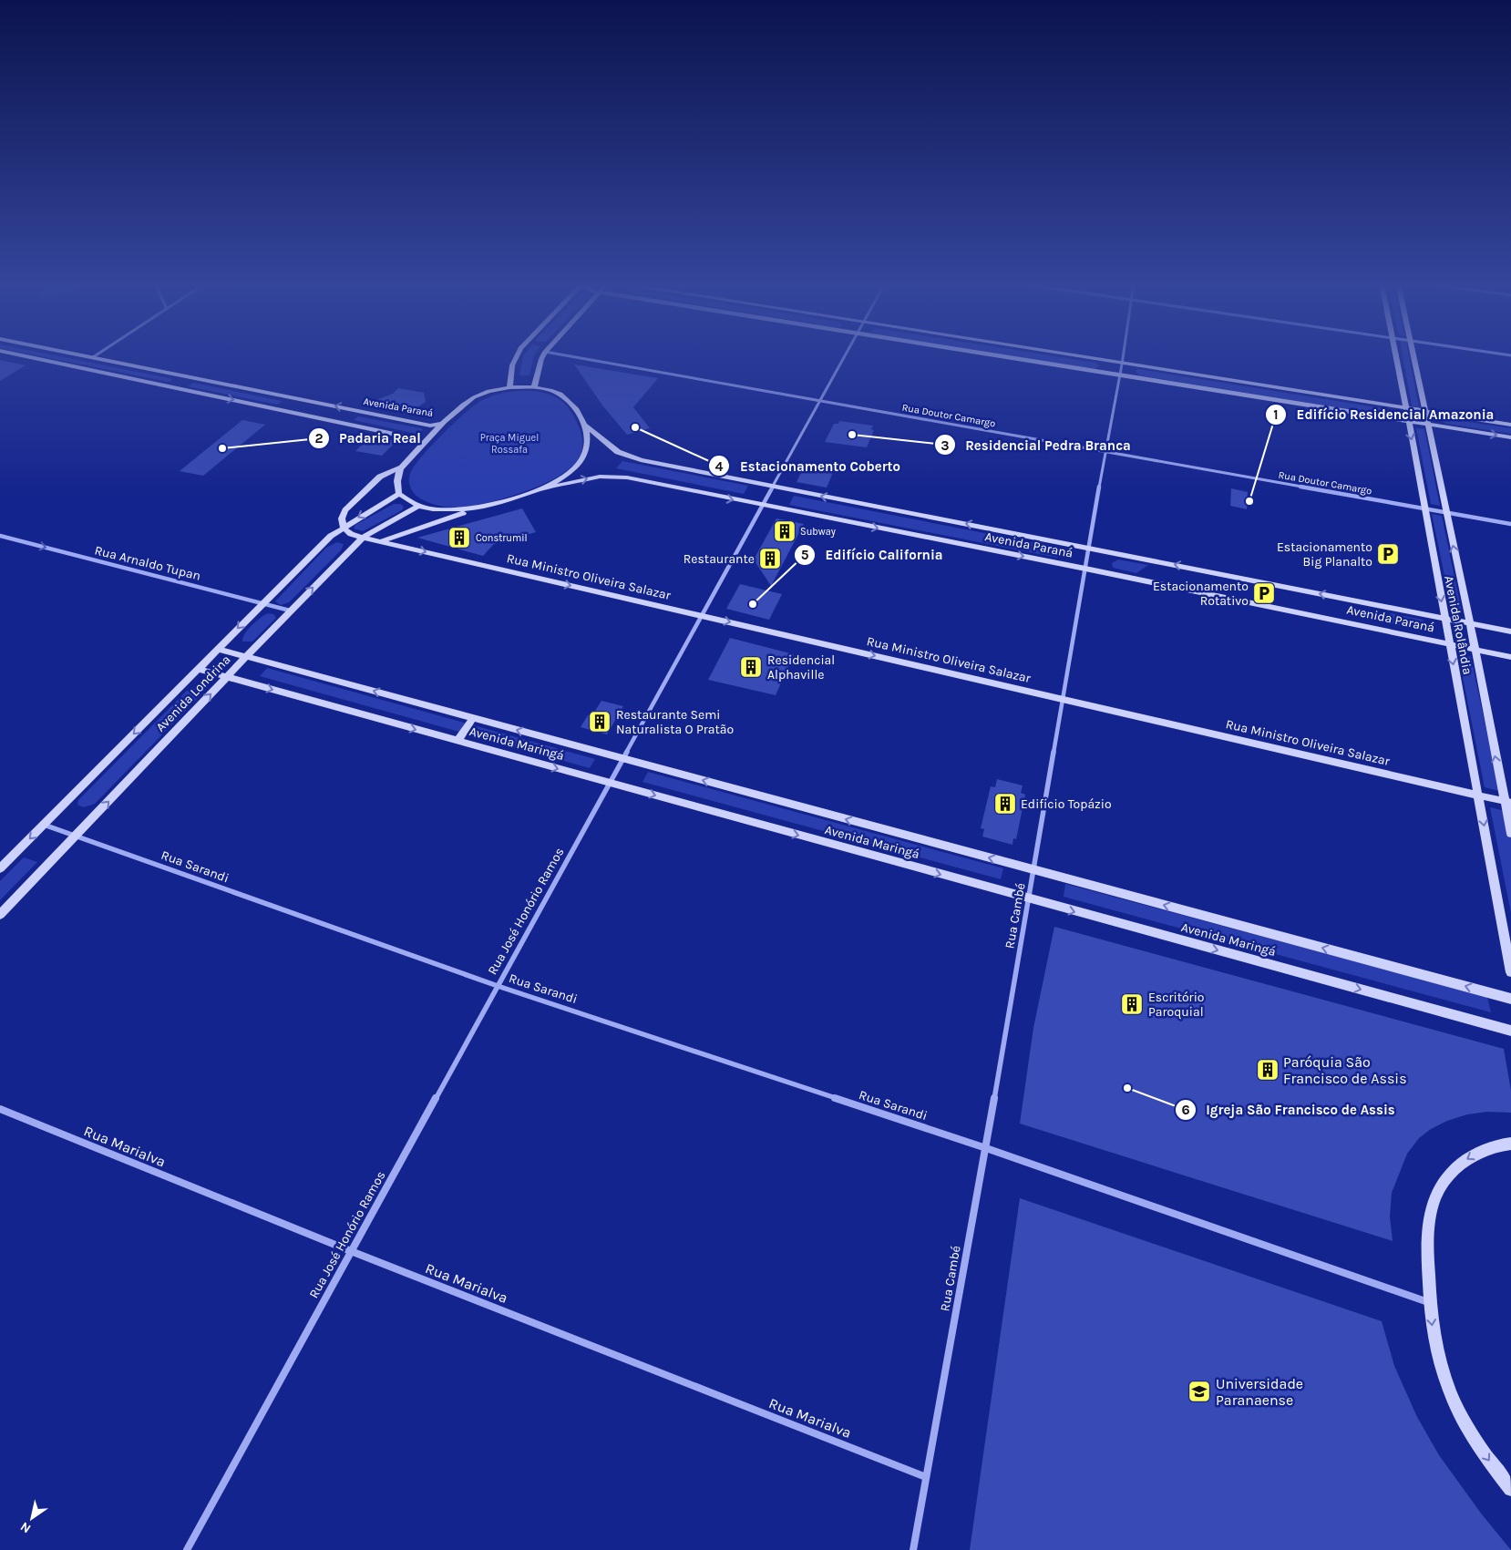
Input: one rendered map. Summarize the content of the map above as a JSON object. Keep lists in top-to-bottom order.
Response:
{
  "streets": {
    "street": [
      "Avenida Paraná",
      "Rua Doutor Camargo",
      "Rua Arnaldo Tupan",
      "Rua Ministro Oliveira Salazar",
      "Avenida Rolândia",
      "Avenida Londrina",
      "Avenida Maringá",
      "Rua Sarandi",
      "Rua José Honório Ramos",
      "Rua Cambé",
      "Rua Marialva"
    ]
  },
  "crossings": [
    ["Avenida Paraná", "Avenida Rolândia"],
    ["Avenida Paraná", "Rua José Honório Ramos"],
    ["Avenida Paraná", "Rua Cambé"],
    ["Rua Doutor Camargo", "Avenida Rolândia"],
    ["Rua Doutor Camargo", "Rua José Honório Ramos"],
    ["Rua Doutor Camargo", "Rua Cambé"],
    ["Rua Arnaldo Tupan", "Avenida Londrina"],
    ["Rua Ministro Oliveira Salazar", "Avenida Rolândia"],
    ["Rua Ministro Oliveira Salazar", "Avenida Londrina"],
    ["Rua Ministro Oliveira Salazar", "Rua José Honório Ramos"],
    ["Rua Ministro Oliveira Salazar", "Rua Cambé"],
    ["Avenida Londrina", "Avenida Maringá"],
    ["Avenida Londrina", "Rua Sarandi"],
    ["Avenida Maringá", "Rua José Honório Ramos"],
    ["Avenida Maringá", "Rua Cambé"],
    ["Rua Sarandi", "Rua José Honório Ramos"],
    ["Rua Sarandi", "Rua Cambé"],
    ["Rua José Honório Ramos", "Rua Marialva"],
    ["Rua Cambé", "Rua Marialva"]
  ],
  "one_way": ["Rua Arnaldo Tupan", "Rua Ministro Oliveira Salazar"],
  "parks": ["Praça Miguel Rossafa"],
  "places": {
    "other": [
      "Estacionamento Coberto",
      "Residencial Pedra Branca",
      "Padaria Real",
      "Edifício Residencial Amazonia",
      "Edifício California",
      "Igreja São Francisco de Assis"
    ],
    "building": [
      "Subway",
      "Construmil",
      "Restaurante",
      "Residencial Alphaville",
      "Restaurante Semi Naturalista O Pratão",
      "Edificio Topázio",
      "Escritório Paroquial",
      "Paróquia São Francisco de Assis"
    ],
    "parking": ["Estacionamento Big Planalto", "Estacionamento Rotativo"],
    "school or university": ["Universidade Paranaense"]
  },
  "north": "bottom left"
}
